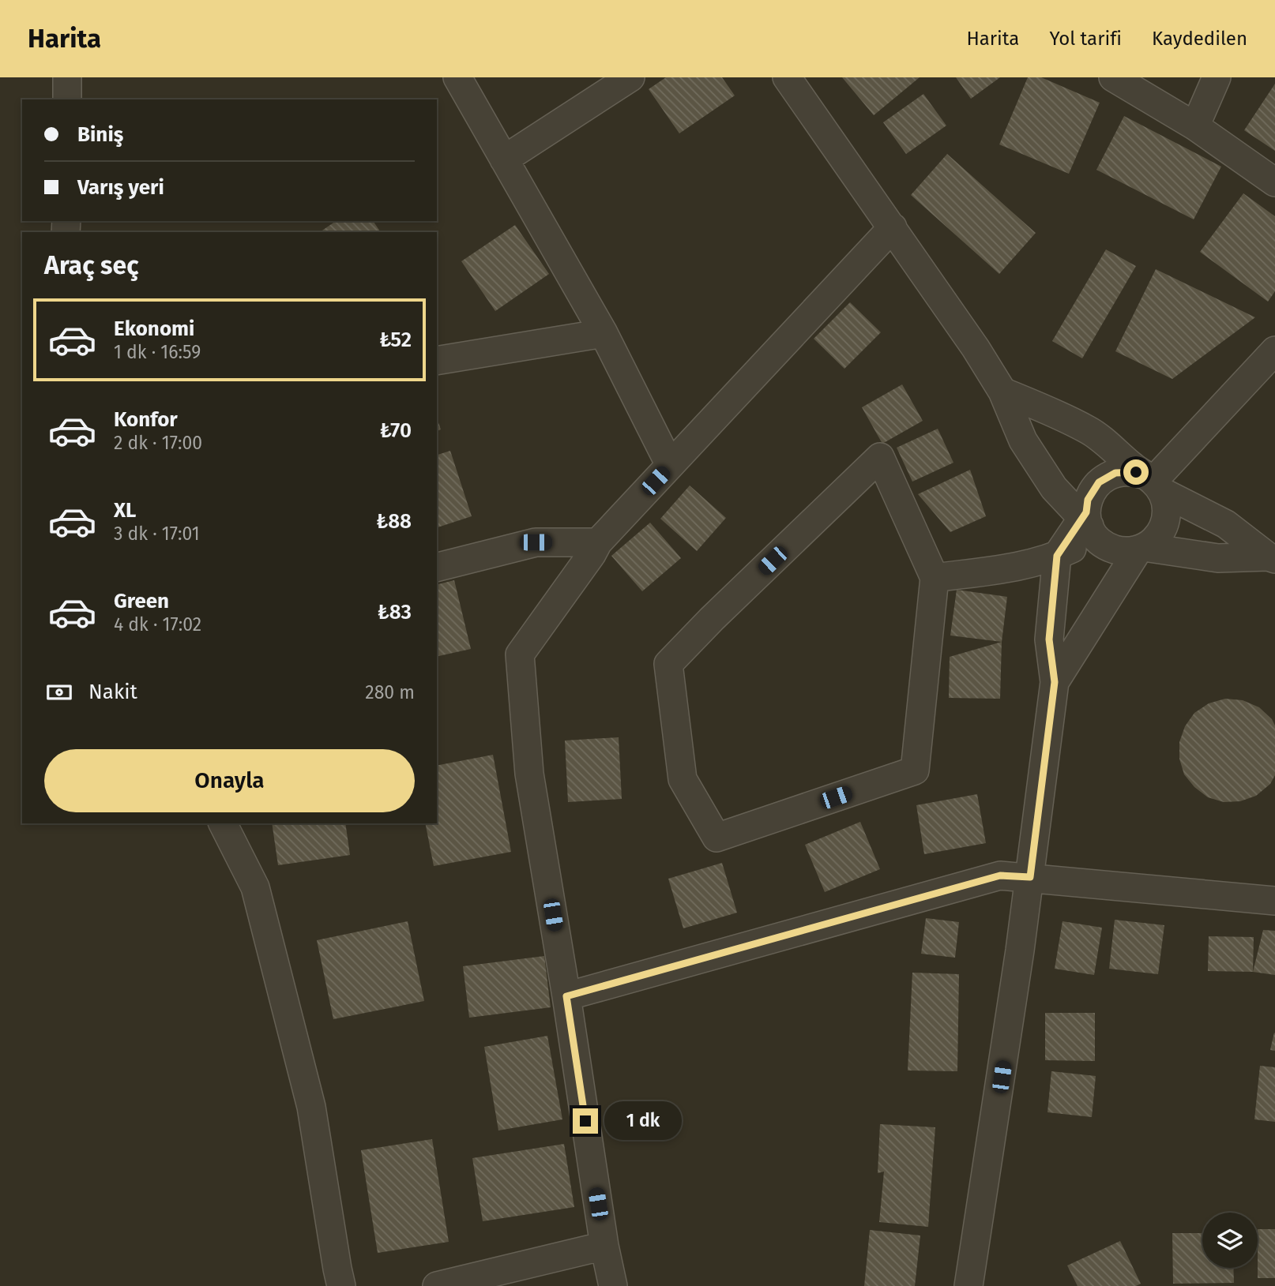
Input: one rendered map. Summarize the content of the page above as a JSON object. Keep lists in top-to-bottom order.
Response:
{
  "page": {
    "header": "Harita",
    "nav": ["Harita", "Yol tarifi", "Kaydedilen"],
    "banner": ["Biniş", "Varış yeri"],
    "heading": "Araç seç",
    "list": [
      {
        "name": "Ekonomi",
        "note": "1 dk · 16:59",
        "value": "₺52"
      },
      {
        "name": "Konfor",
        "note": "2 dk · 17:00",
        "value": "₺70"
      },
      {
        "name": "XL",
        "note": "3 dk · 17:01",
        "value": "₺88"
      },
      {
        "name": "Green",
        "note": "4 dk · 17:02",
        "value": "₺83"
      }
    ],
    "pay": ["Nakit", "280 m"],
    "buttons": "Onayla",
    "bubble": "1 dk"
  }
}
